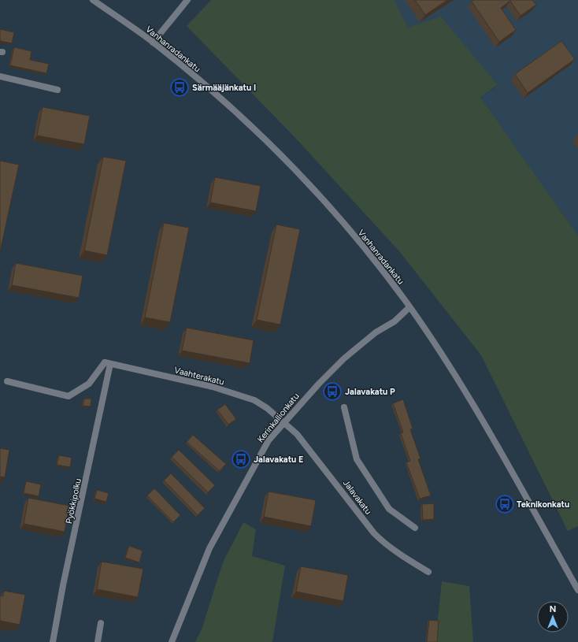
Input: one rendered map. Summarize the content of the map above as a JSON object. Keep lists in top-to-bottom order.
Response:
{
  "streets": {
    "street": [
      "Vanhanradankatu",
      "Vaahterakatu",
      "Kerinkallionkatu",
      "Jalavakatu",
      "Pyökkipolku"
    ]
  },
  "crossings": [
    ["Vanhanradankatu", "Kerinkallionkatu"],
    ["Vaahterakatu", "Kerinkallionkatu"],
    ["Vaahterakatu", "Jalavakatu"],
    ["Vaahterakatu", "Pyökkipolku"],
    ["Kerinkallionkatu", "Jalavakatu"]
  ],
  "places": {
    "bus stop": [
      "Särmääjänkatu I",
      "Jalavakatu P",
      "Jalavakatu E",
      "Teknikonkatu"
    ]
  },
  "north": "top"
}
